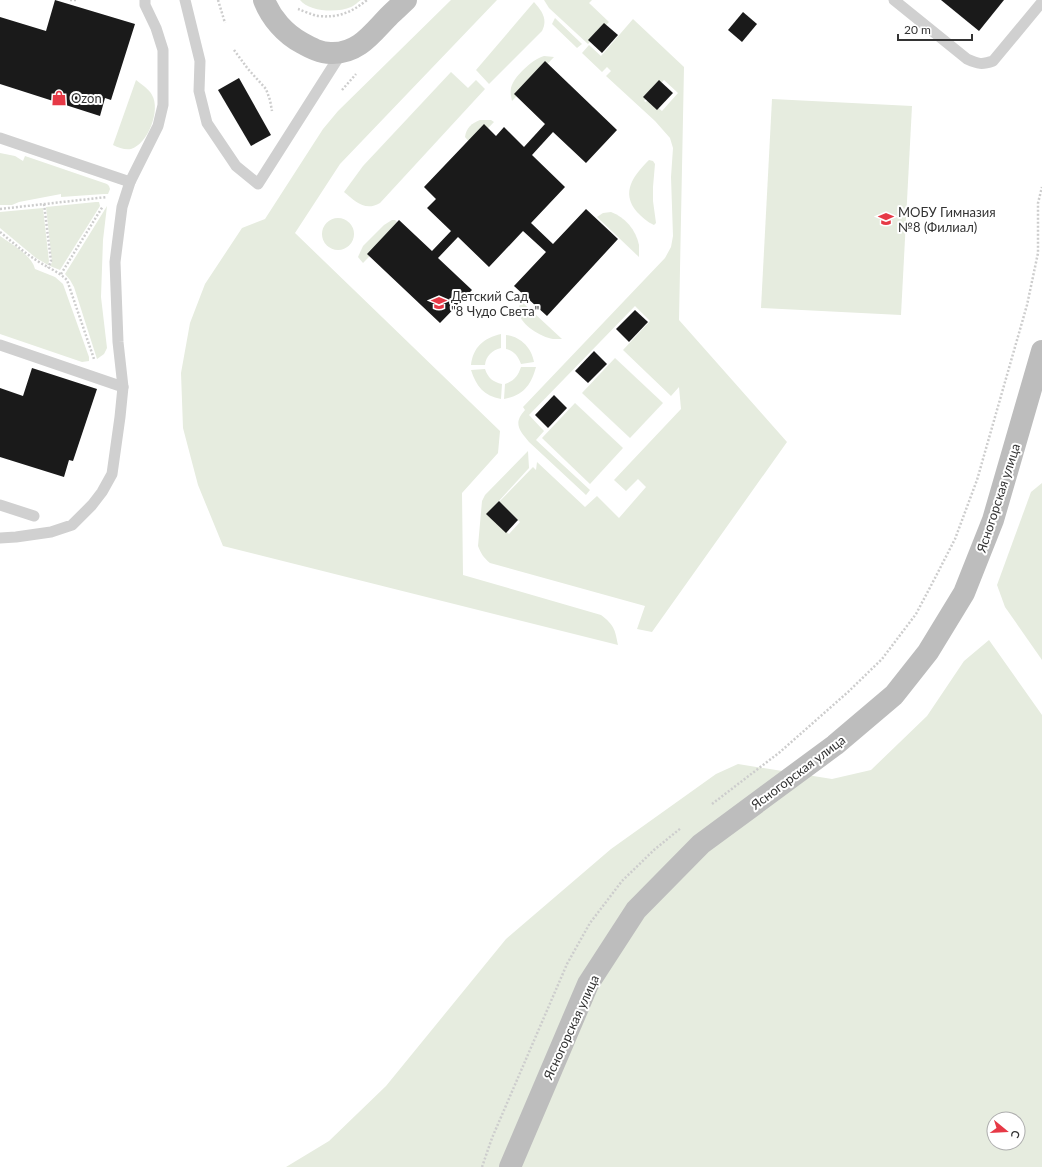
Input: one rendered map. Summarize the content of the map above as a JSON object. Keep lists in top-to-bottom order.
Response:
{
  "streets": {
    "street": ["Ясногорская улица"]
  },
  "places": {
    "shop": ["Ozon"],
    "school or university": ["МОБУ Гимназия №8 (Филиал)", "Детский Сад \"8 Чудо Света\""]
  },
  "scale_bar": "20 m",
  "north": "right"
}
